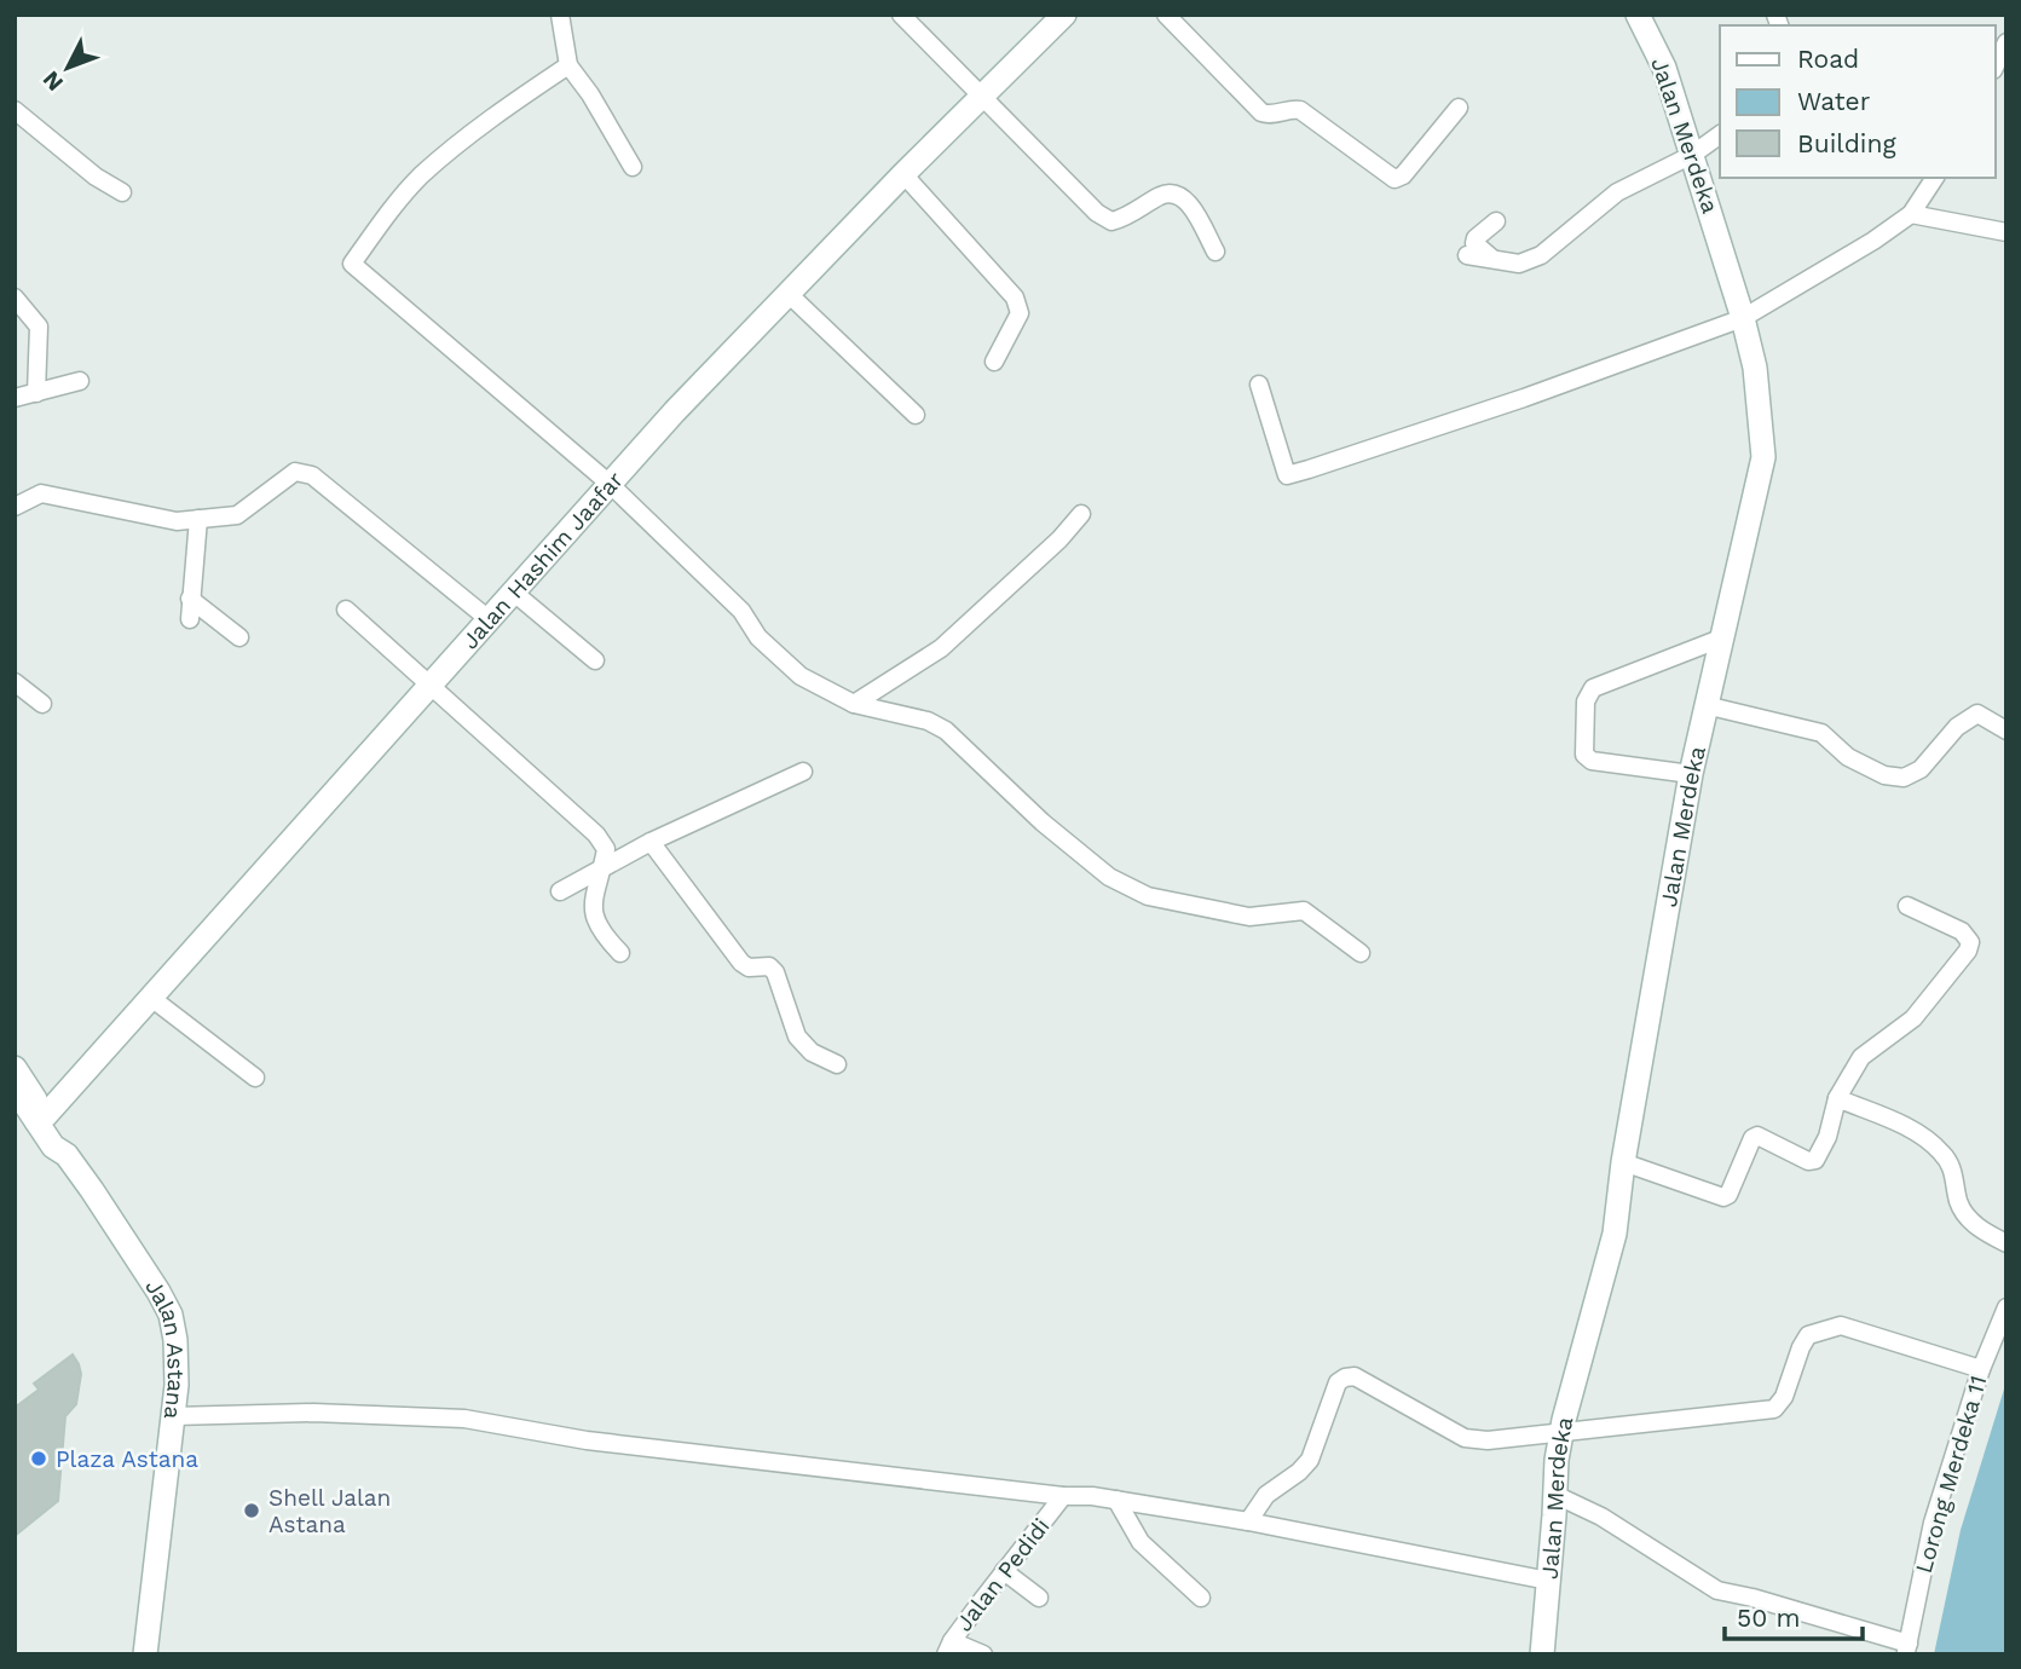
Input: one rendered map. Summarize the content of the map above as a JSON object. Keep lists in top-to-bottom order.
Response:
{
  "streets": {
    "street": [
      "Jalan Merdeka",
      "Jalan Hashim Jaafar",
      "Jalan Astana",
      "Lorong Merdeka 11",
      "Jalan Pedidi"
    ]
  },
  "crossings": [
    ["Jalan Merdeka", "Lorong Merdeka 11"],
    ["Jalan Hashim Jaafar", "Jalan Astana"]
  ],
  "places": ["Plaza Astana", "Shell Jalan Astana"],
  "legend": ["Road", "Water", "Building"],
  "scale_bar": "50 m",
  "north": "bottom left"
}
